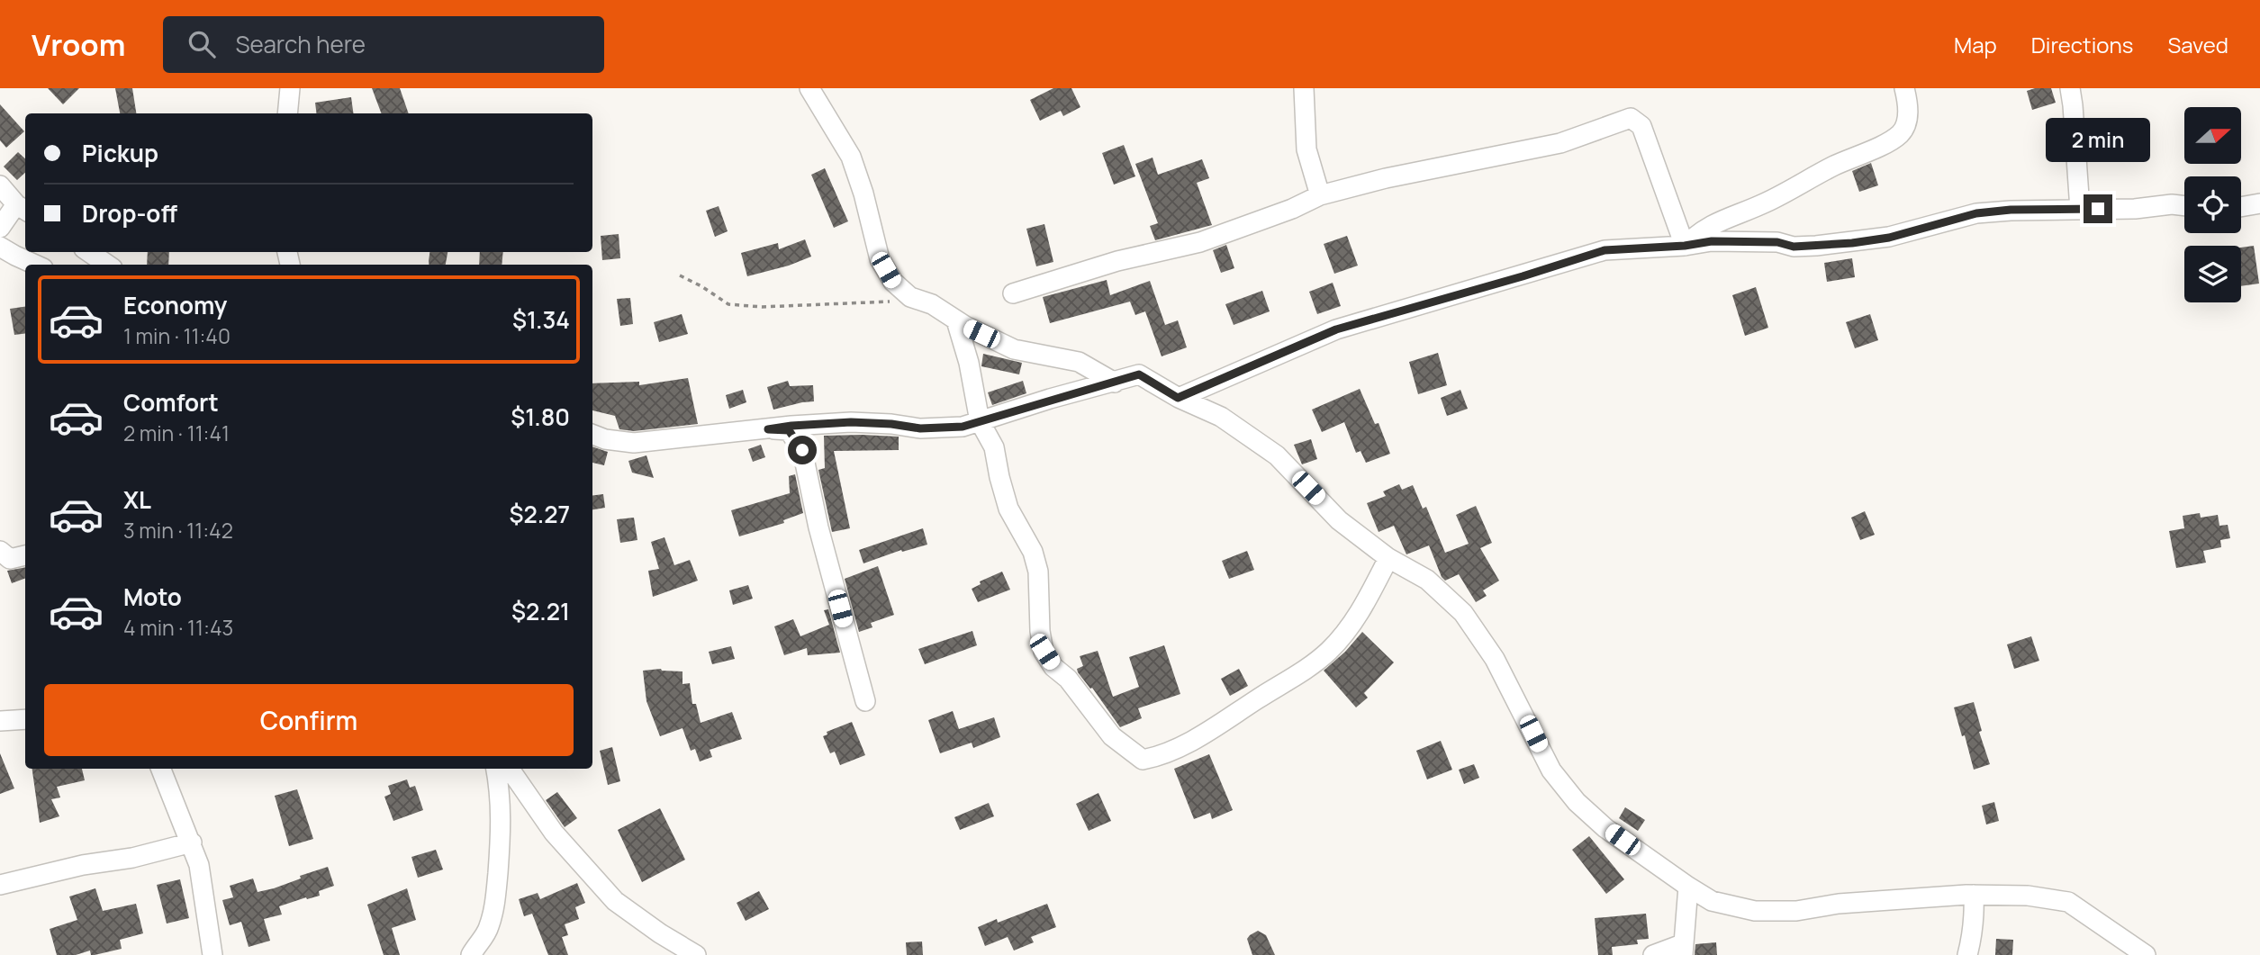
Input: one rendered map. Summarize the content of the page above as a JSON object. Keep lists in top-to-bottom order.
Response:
{
  "north": "right",
  "page": {
    "header": "Vroom",
    "search": "Search here",
    "nav": ["Map", "Directions", "Saved"],
    "banner": ["Pickup", "Drop-off"],
    "bubble": "2 min",
    "list": [
      {
        "name": "Economy",
        "note": "1 min · 11:40",
        "value": "$1.34"
      },
      {
        "name": "Comfort",
        "note": "2 min · 11:41",
        "value": "$1.80"
      },
      {
        "name": "XL",
        "note": "3 min · 11:42",
        "value": "$2.27"
      },
      {
        "name": "Moto",
        "note": "4 min · 11:43",
        "value": "$2.21"
      }
    ],
    "buttons": "Confirm"
  }
}
